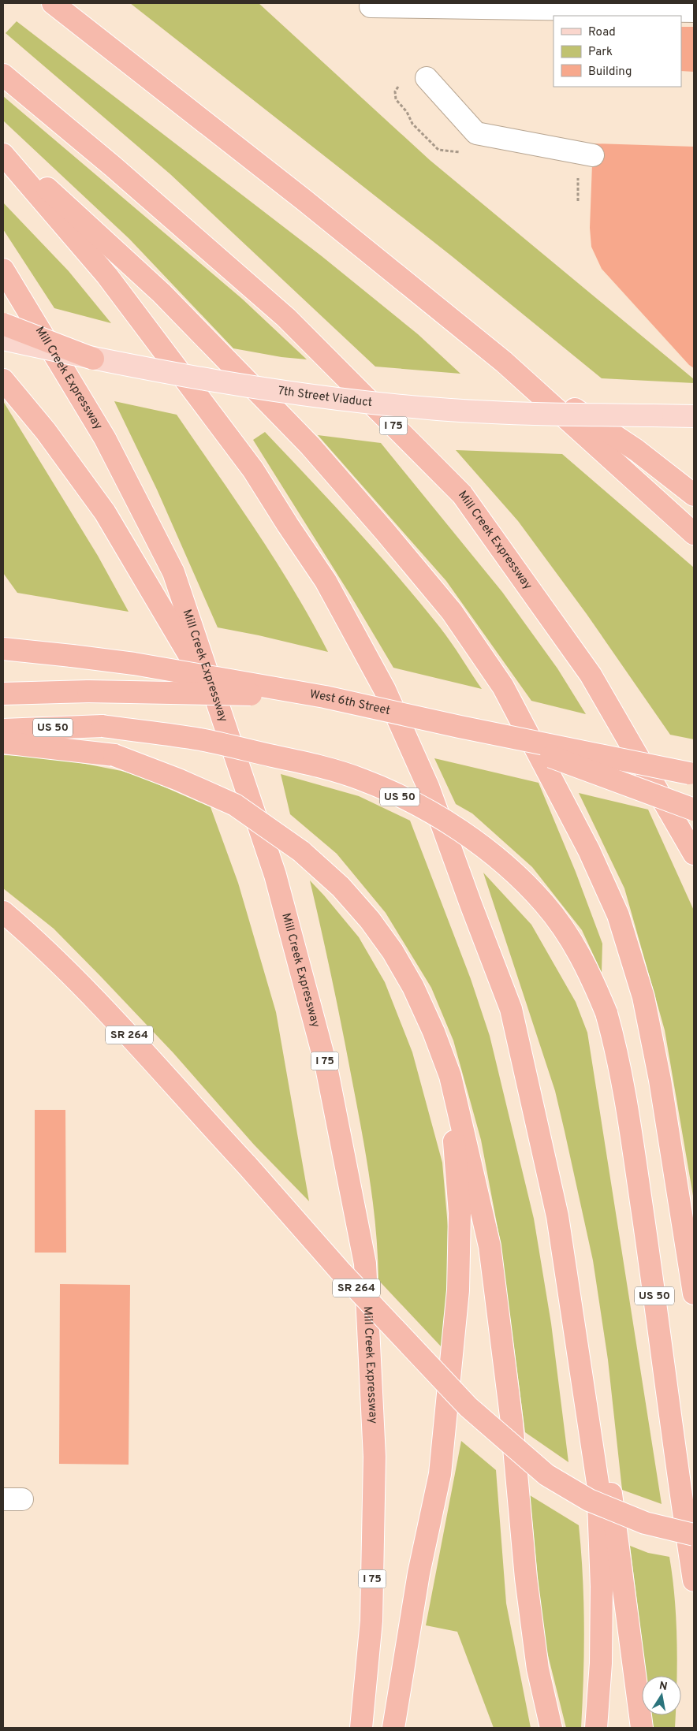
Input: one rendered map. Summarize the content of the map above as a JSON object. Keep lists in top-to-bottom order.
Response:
{
  "streets": {
    "highway": [
      "Mill Creek Expressway",
      "I 75",
      "West 6th Street",
      "US 50",
      "SR 264"
    ],
    "main road": ["7th Street Viaduct"]
  },
  "legend": ["Road", "Park", "Building"],
  "north": "top"
}
